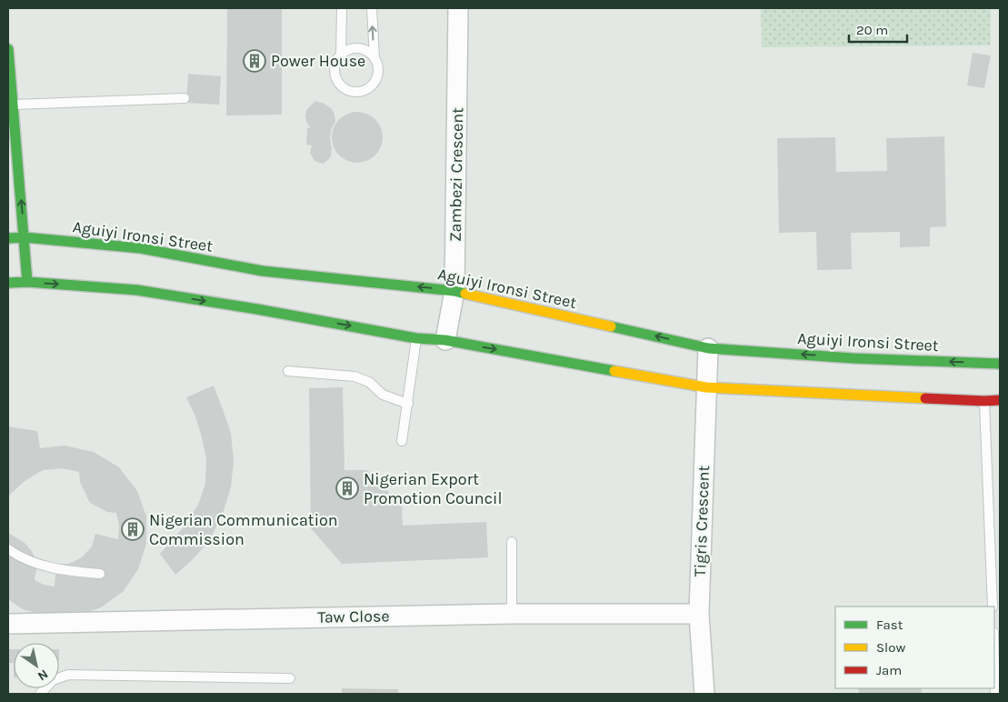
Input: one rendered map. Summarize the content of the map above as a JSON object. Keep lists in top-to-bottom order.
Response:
{
  "streets": {
    "main road": ["Aguiyi Ironsi Street"],
    "street": ["Zambezi Crescent", "Tigris Crescent", "Taw Close"]
  },
  "crossings": [
    ["Zambezi Crescent", "Aguiyi Ironsi Street"],
    ["Aguiyi Ironsi Street", "Tigris Crescent"],
    ["Tigris Crescent", "Taw Close"]
  ],
  "places": {
    "building": ["Power House", "Nigerian Export Promotion Council", "Nigerian Communication Commission"]
  },
  "legend": ["Fast", "Slow", "Jam"],
  "scale_bar": "20 m",
  "north": "bottom right"
}
